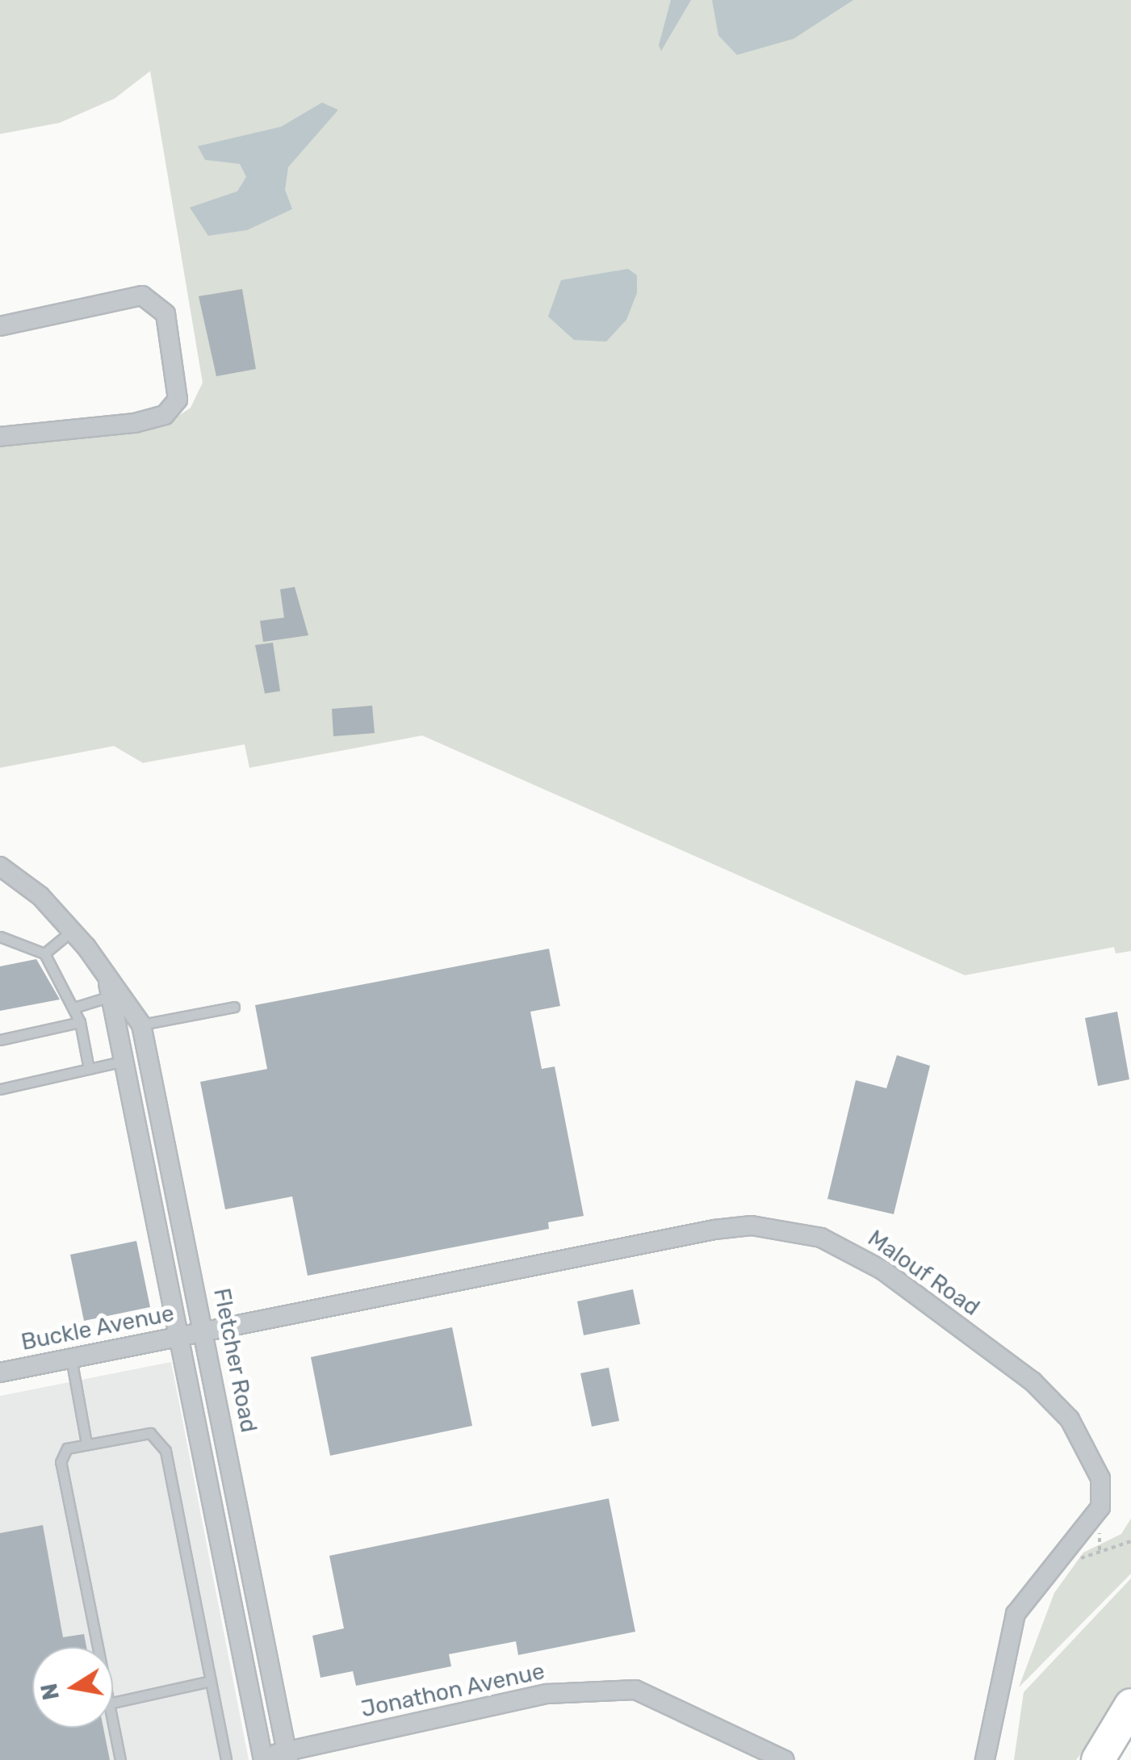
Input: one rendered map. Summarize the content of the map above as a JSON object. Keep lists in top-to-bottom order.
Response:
{
  "streets": {
    "street": [
      "Malouf Road",
      "Buckle Avenue",
      "Fletcher Road",
      "Jonathon Avenue"
    ]
  },
  "crossings": [
    ["Malouf Road", "Buckle Avenue"],
    ["Malouf Road", "Fletcher Road"],
    ["Buckle Avenue", "Fletcher Road"],
    ["Fletcher Road", "Jonathon Avenue"]
  ],
  "north": "left"
}
